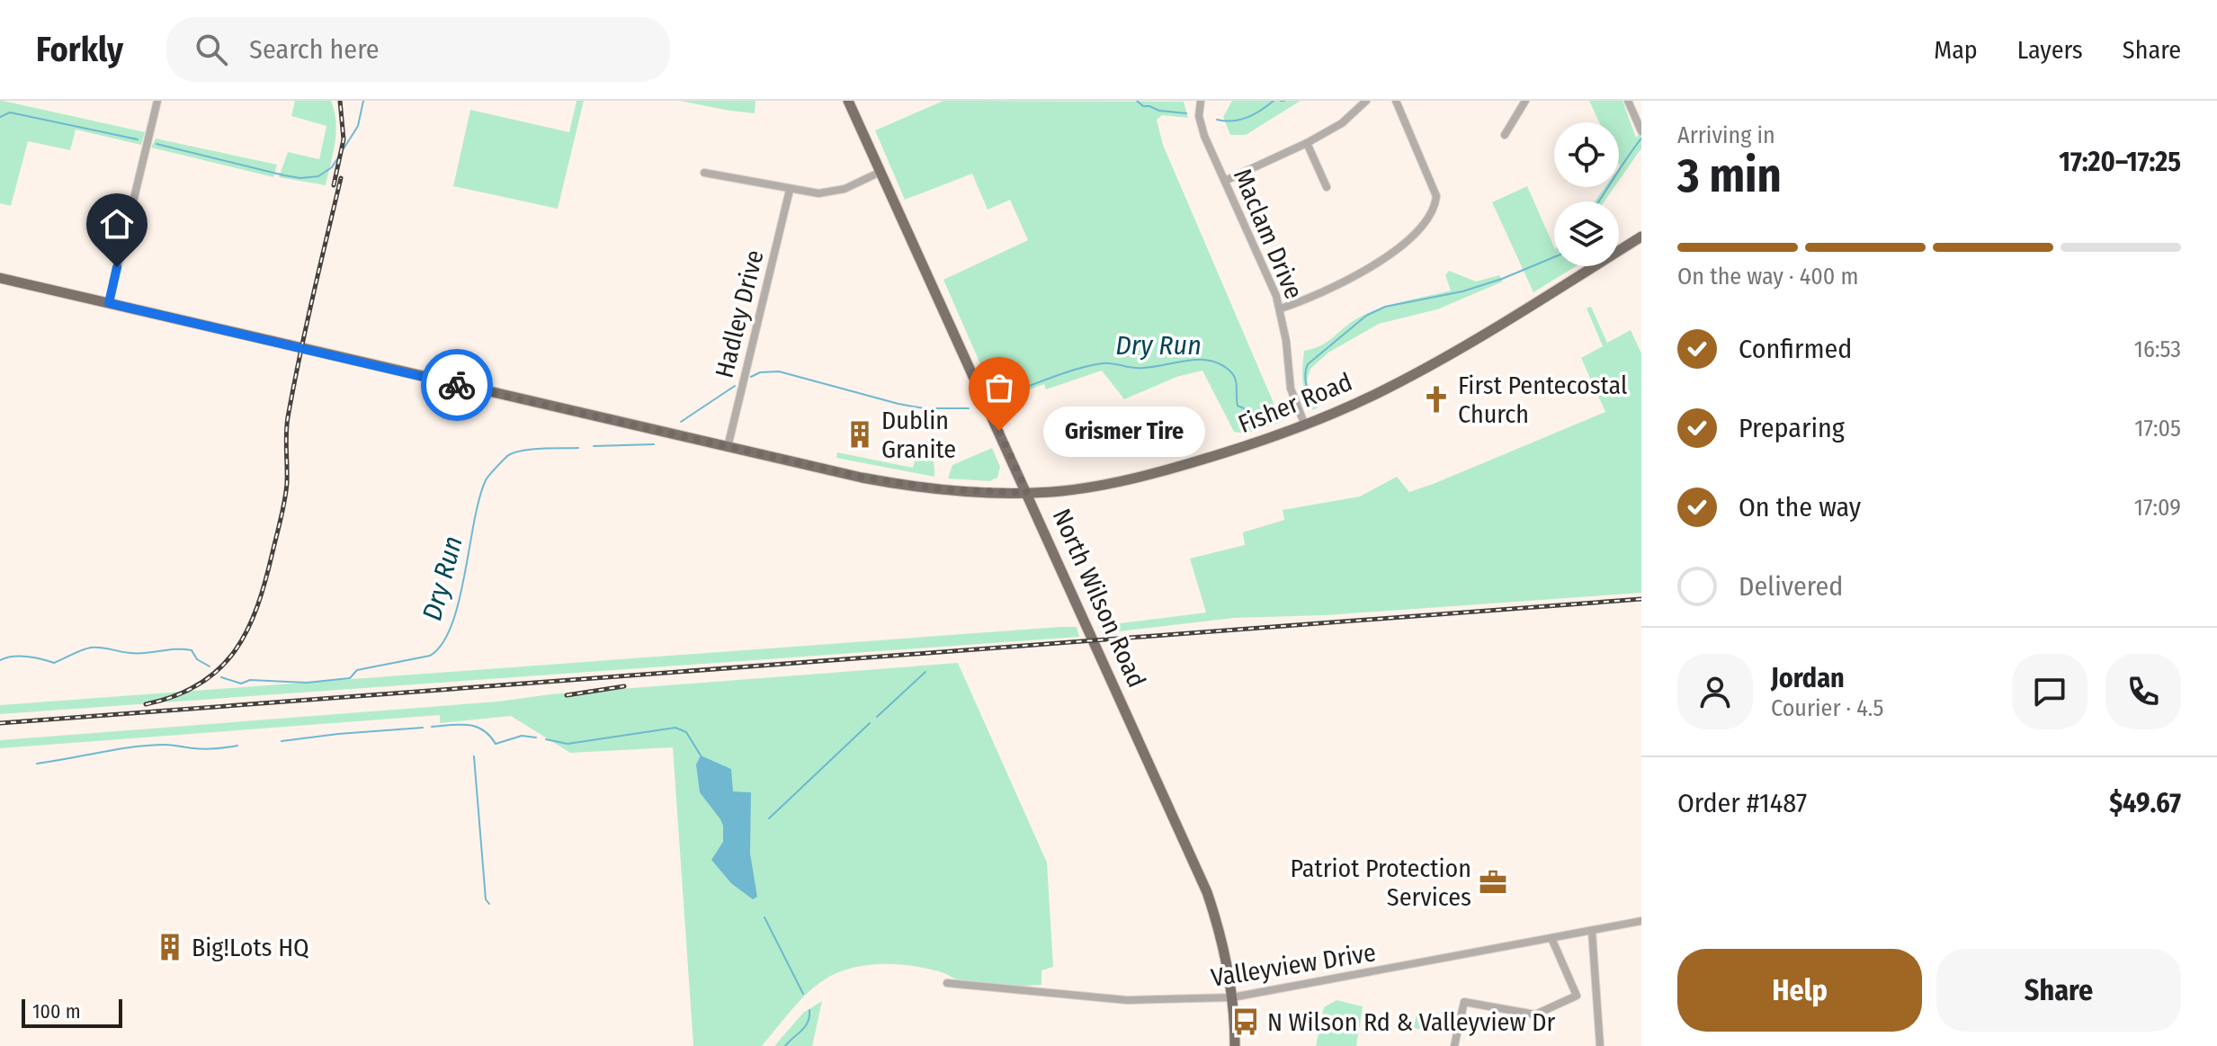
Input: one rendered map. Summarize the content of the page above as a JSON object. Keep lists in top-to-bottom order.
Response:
{
  "streets": {
    "main road": ["Fisher Road", "North Wilson Road"],
    "street": ["Maclam Drive", "Hadley Drive", "Valleyview Drive"]
  },
  "crossings": [
    ["Maclam Drive", "Fisher Road"],
    ["Hadley Drive", "Fisher Road"],
    ["Fisher Road", "North Wilson Road"],
    ["North Wilson Road", "Valleyview Drive"]
  ],
  "water": ["Dry Run"],
  "places": {
    "church": ["First Pentecostal Church"],
    "other": ["Grismer Tire"],
    "building": ["Dublin Granite", "Big!Lots HQ"],
    "office": ["Patriot Protection Services"],
    "bus stop": ["N Wilson Rd & Valleyview Dr"]
  },
  "scale_bar": "100 m",
  "page": {
    "header": "Forkly",
    "search": "Search here",
    "nav": ["Map", "Layers", "Share"],
    "heading": ["3 min", "Arriving in", "17:20–17:25"],
    "panel": [
      "Jordan",
      "Courier · 4.5",
      "Order #1487",
      "$49.67"
    ],
    "bar": "On the way · 400 m",
    "list": [
      ["Confirmed", "16:53"],
      ["Preparing", "17:05"],
      ["On the way", "17:09"],
      "Delivered"
    ],
    "bubble": "Grismer Tire",
    "buttons": ["Help", "Share"],
    "scale": "100 m"
  }
}
